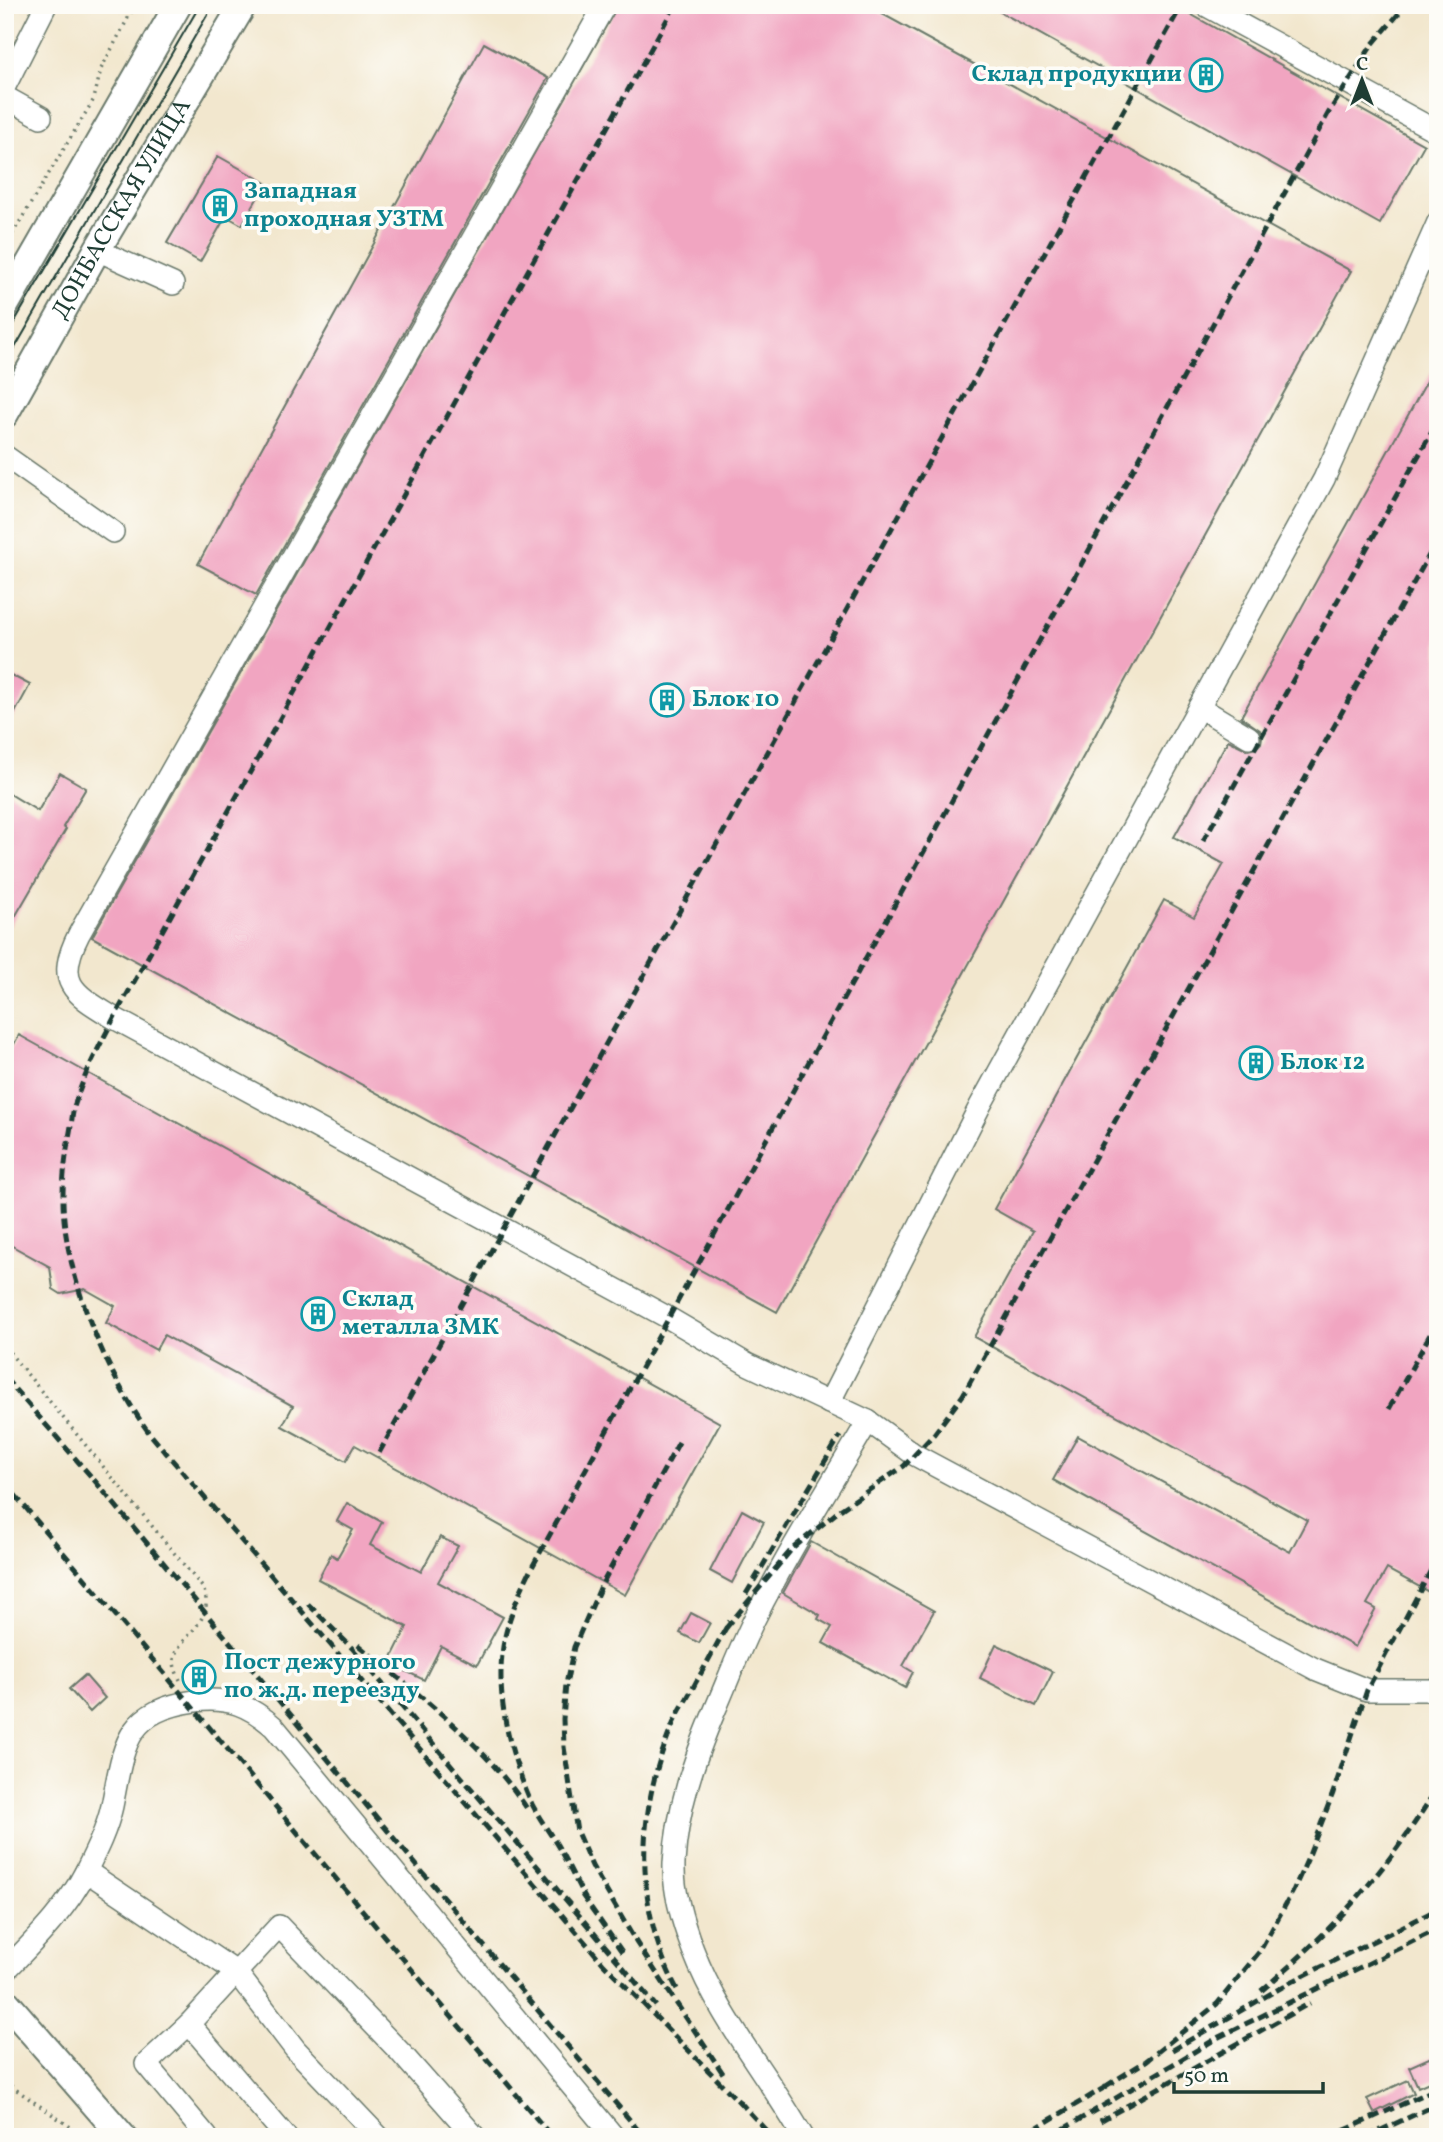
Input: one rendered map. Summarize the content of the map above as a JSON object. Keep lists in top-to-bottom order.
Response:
{
  "streets": {
    "main road": ["ДОНБАССКАЯ УЛИЦА"]
  },
  "places": {
    "building": [
      "Склад продукции",
      "Западная проходная УЗТМ",
      "Блок 10",
      "Блок 12",
      "Склад металла ЗМК",
      "Пост дежурного по ж.д. переезду"
    ]
  },
  "scale_bar": "50 m",
  "north": "top"
}
